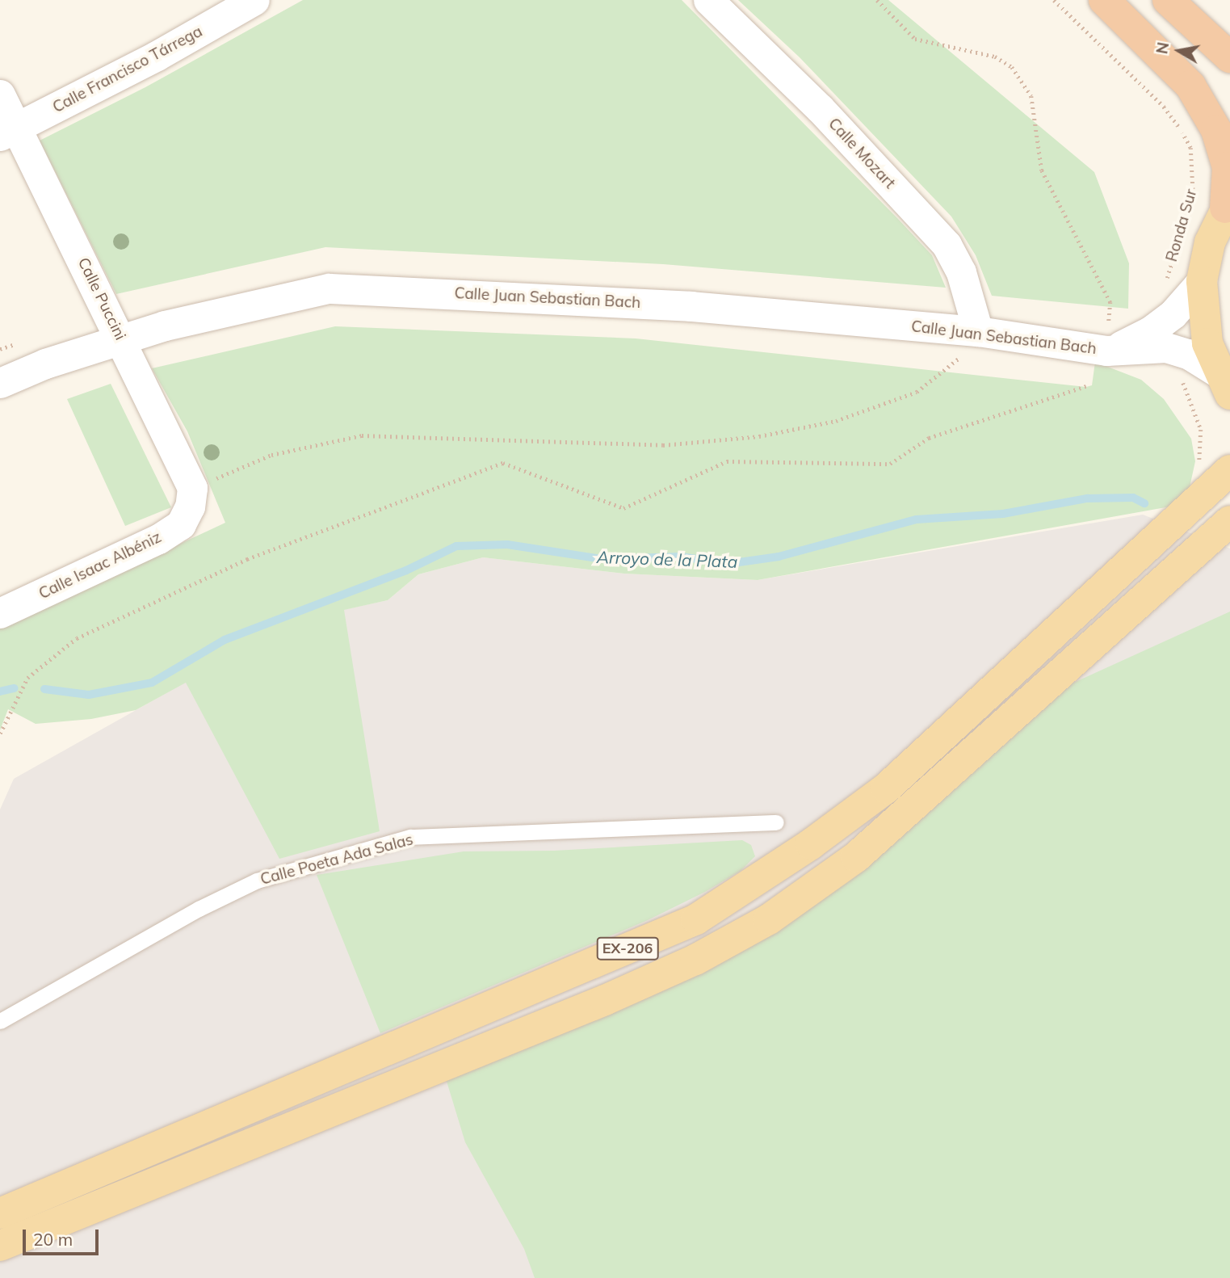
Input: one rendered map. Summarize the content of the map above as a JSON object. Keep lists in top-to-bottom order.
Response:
{
  "streets": {
    "main road": ["EX-206"],
    "street": [
      "Calle Francisco Tárrega",
      "Calle Mozart",
      "Calle Juan Sebastian Bach",
      "Calle Puccini",
      "Calle Isaac Albéniz"
    ],
    "lane": ["Calle Poeta Ada Salas"],
    "path": ["Ronda Sur"]
  },
  "crossings": [
    ["Calle Francisco Tárrega", "Calle Puccini"],
    ["Calle Mozart", "Calle Juan Sebastian Bach"],
    ["Calle Juan Sebastian Bach", "Calle Puccini"],
    ["Calle Puccini", "Calle Isaac Albéniz"]
  ],
  "water": ["Arroyo de la Plata"],
  "scale_bar": "20 m",
  "north": "left"
}
